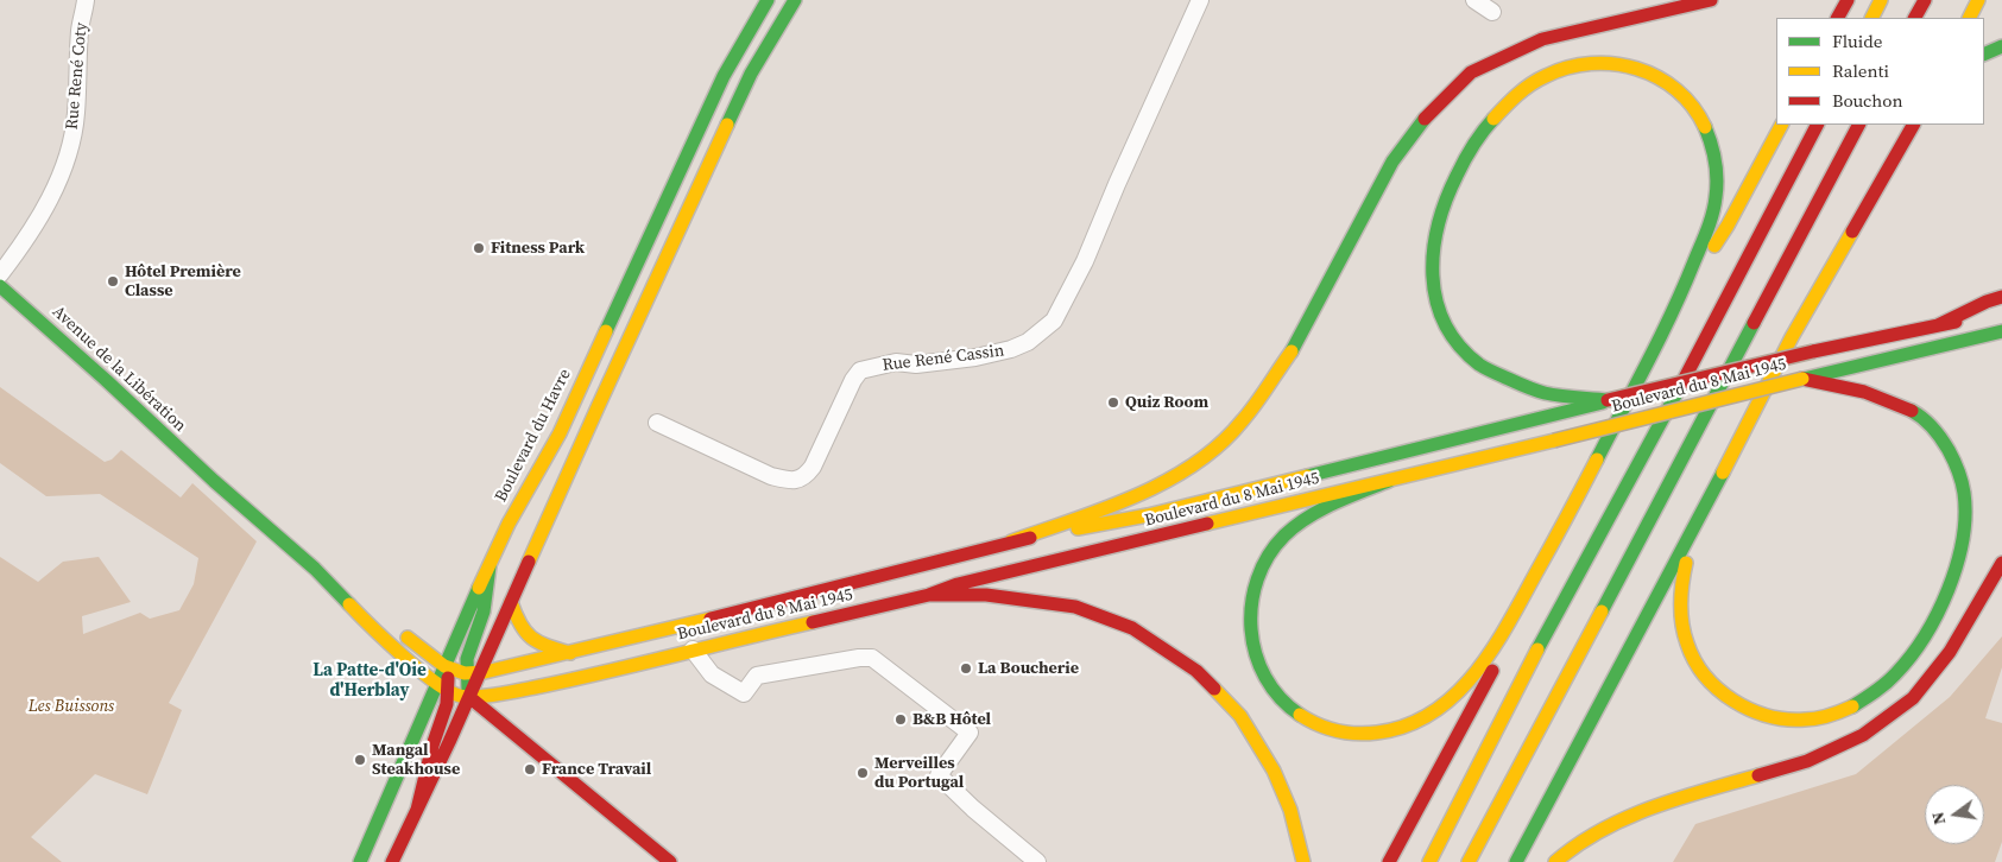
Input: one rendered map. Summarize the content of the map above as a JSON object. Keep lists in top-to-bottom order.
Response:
{
  "streets": {
    "main road": ["Avenue de la Libération", "Boulevard du 8 Mai 1945", "Boulevard du Havre"],
    "street": ["Rue René Coty", "Rue René Cassin"]
  },
  "crossings": [
    ["Avenue de la Libération", "Boulevard du Havre"]
  ],
  "districts": ["La Patte-d'Oie d'Herblay"],
  "parks": ["Les Buissons"],
  "places": [
    "Fitness Park",
    "Hôtel Première Classe",
    "Quiz Room",
    "La Boucherie",
    "B&B Hôtel",
    "Mangal Steakhouse",
    "France Travail",
    "Merveilles du Portugal"
  ],
  "legend": ["Fluide", "Ralenti", "Bouchon"],
  "north": "left"
}
